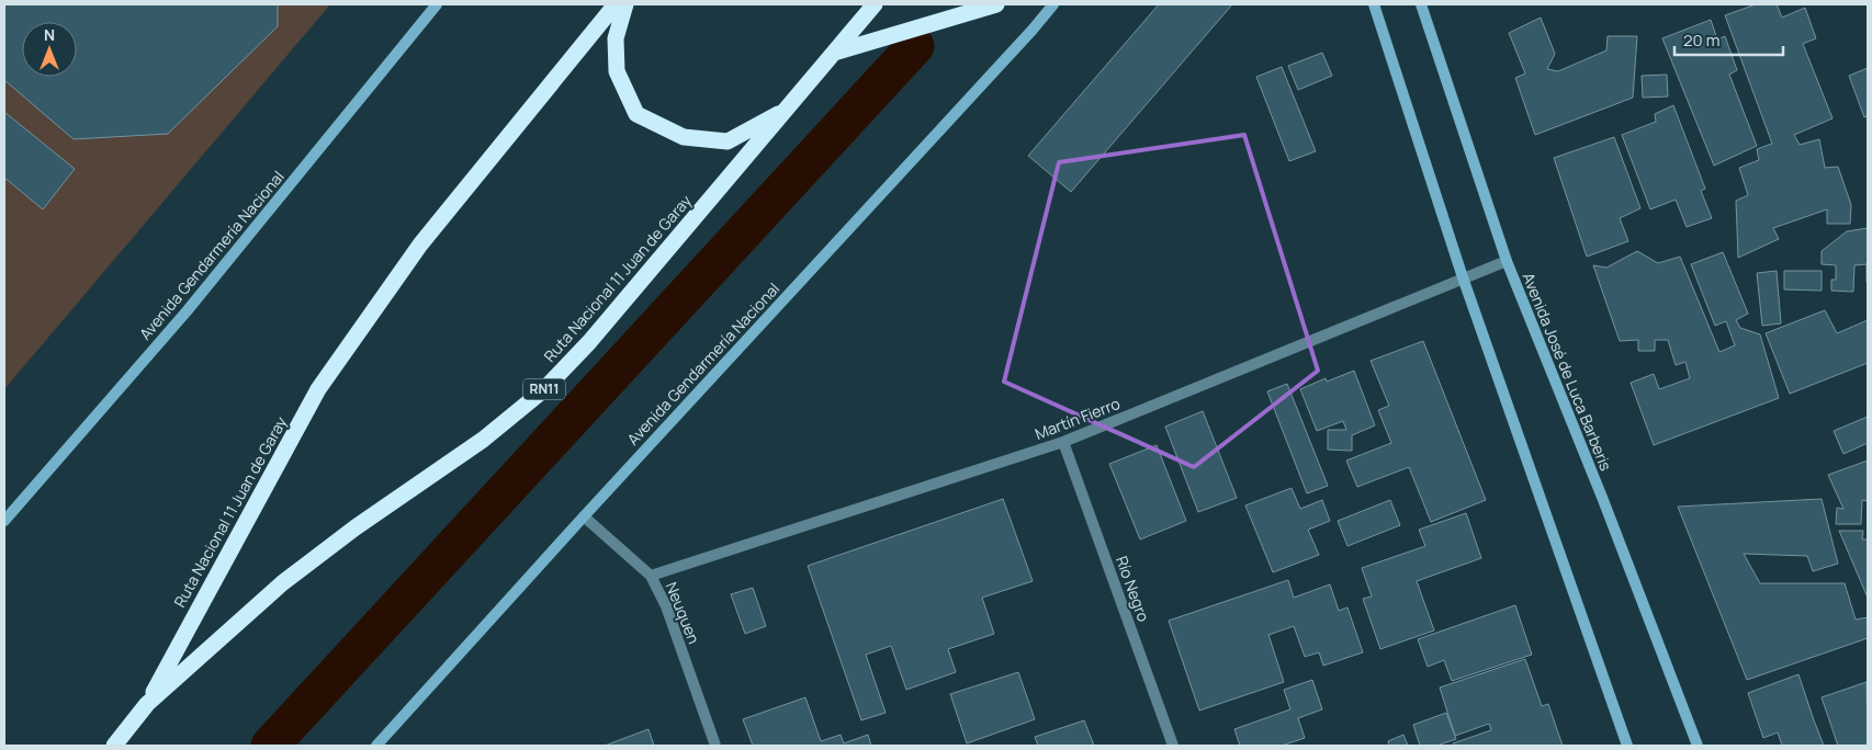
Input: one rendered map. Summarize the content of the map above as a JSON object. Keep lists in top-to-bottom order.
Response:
{
  "streets": {
    "highway": ["Ruta Nacional 11 Juan de Garay", "RN11"],
    "main road": ["Avenida Gendarmería Nacional", "Avenida José de Luca Barberis"],
    "street": ["Martín Fierro", "Río Negro", "Neuquen"]
  },
  "crossings": [
    ["Avenida Gendarmería Nacional", "Neuquen"],
    ["Avenida José de Luca Barberis", "Martín Fierro"],
    ["Martín Fierro", "Río Negro"],
    ["Martín Fierro", "Neuquen"]
  ],
  "scale_bar": "20 m",
  "north": "top"
}
